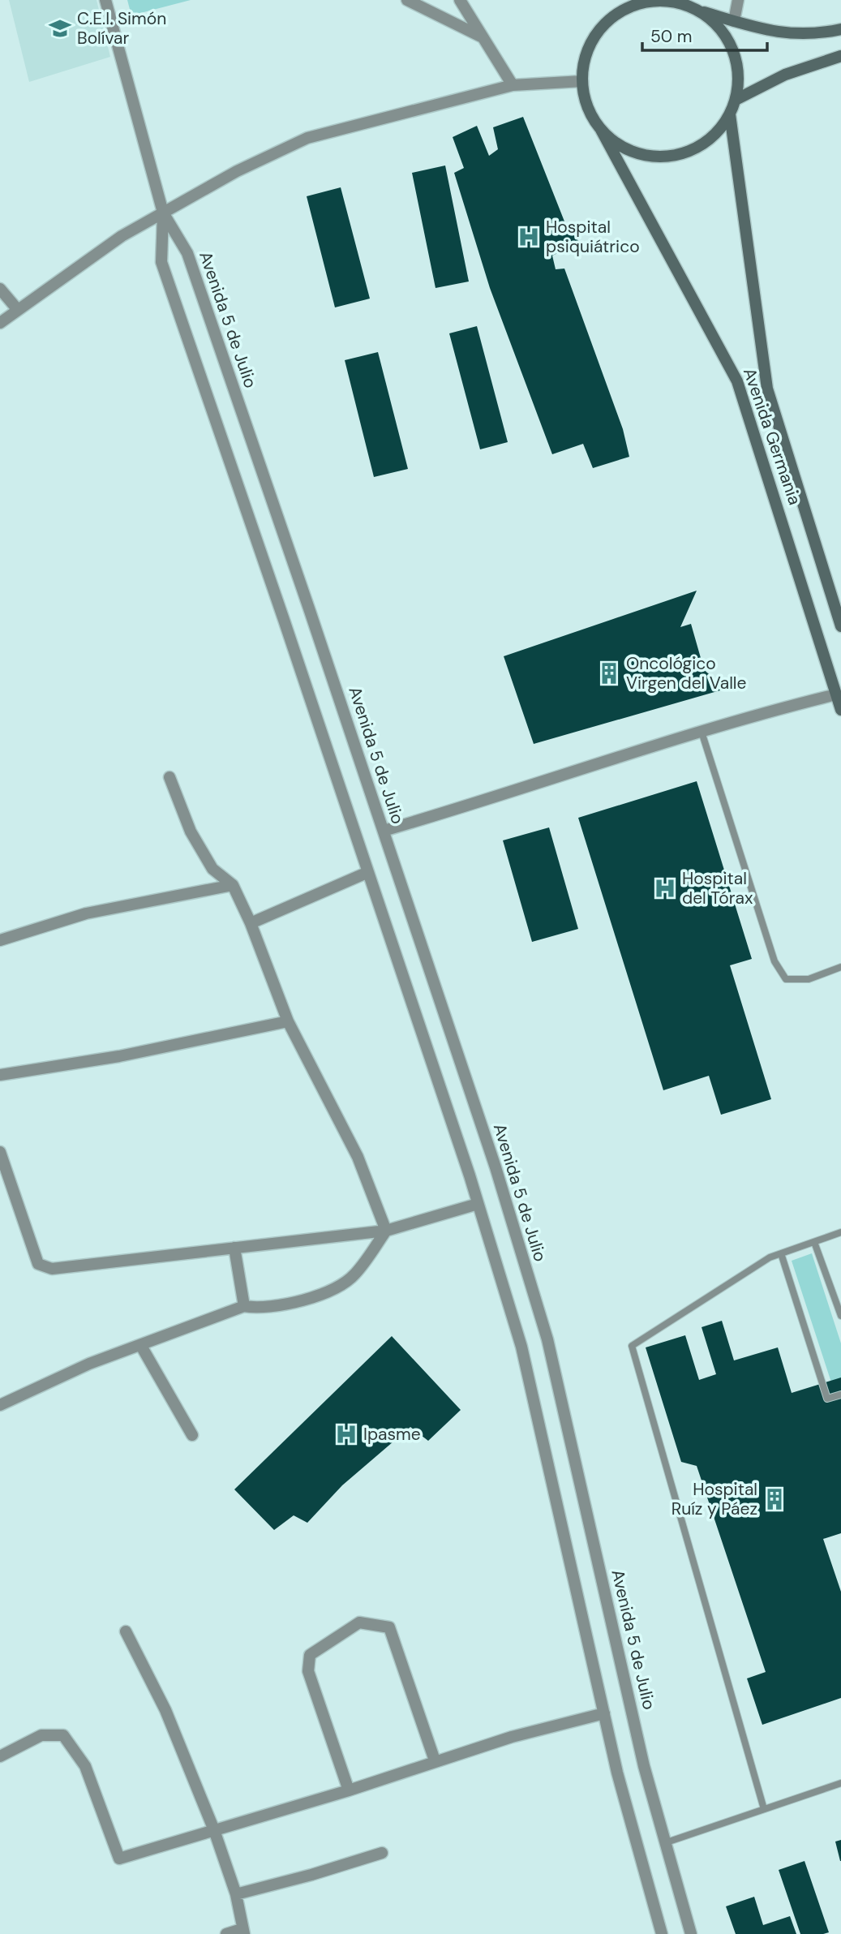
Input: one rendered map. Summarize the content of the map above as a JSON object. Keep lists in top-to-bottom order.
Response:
{
  "streets": {
    "street": ["Avenida 5 de Julio", "Avenida Germania"]
  },
  "places": {
    "school or university": ["C.E.I. Simón Bolívar"],
    "hospital": ["Hospital psiquiátrico", "Hospital del Tórax", "Ipasme"],
    "building": ["Oncológico Virgen del Valle", "Hospital Ruíz y Páez"]
  },
  "scale_bar": "50 m"
}
